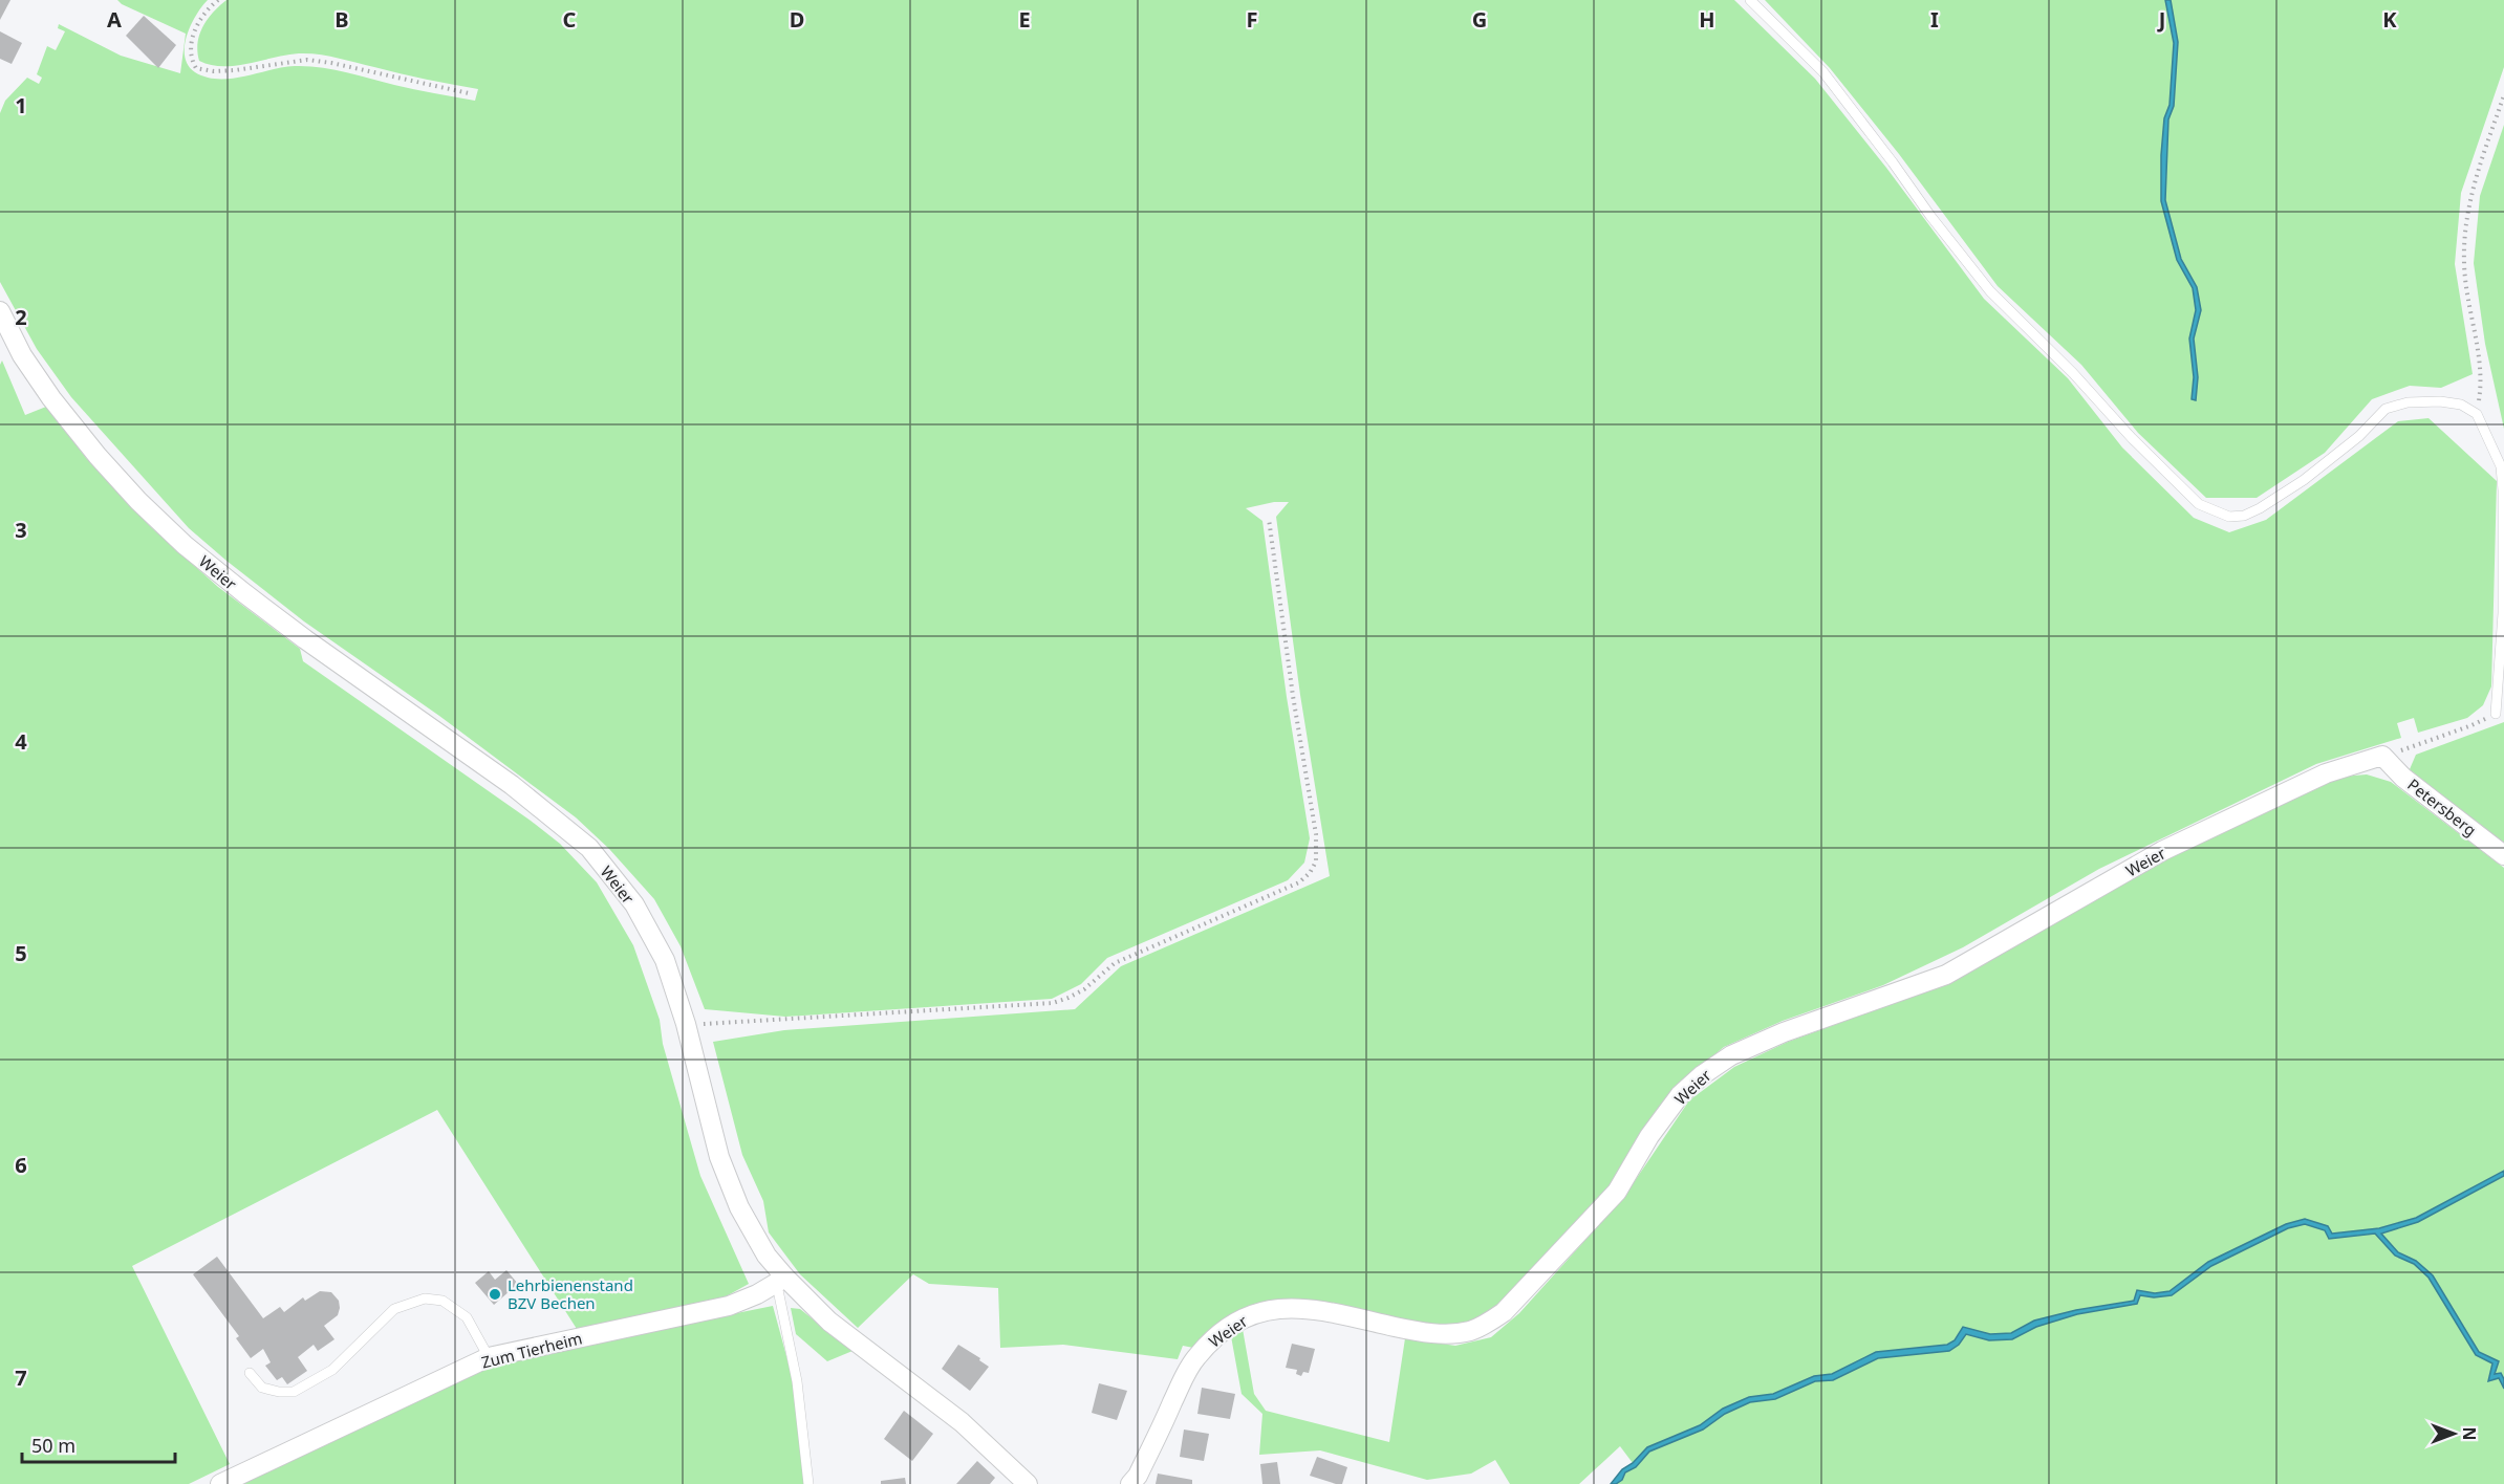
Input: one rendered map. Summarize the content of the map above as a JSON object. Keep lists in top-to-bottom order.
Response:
{
  "streets": {
    "street": ["Weier", "Petersberg", "Zum Tierheim"]
  },
  "crossings": [
    ["Weier", "Petersberg"],
    ["Weier", "Zum Tierheim"]
  ],
  "places": ["Lehrbienenstand BZV Bechen"],
  "scale_bar": "50 m",
  "north": "right",
  "grid": {
    "columns": [
      "A",
      "B",
      "C",
      "D",
      "E",
      "F",
      "G",
      "H",
      "I",
      "J",
      "K"
    ],
    "rows": [
      "1",
      "2",
      "3",
      "4",
      "5",
      "6",
      "7"
    ]
  }
}
